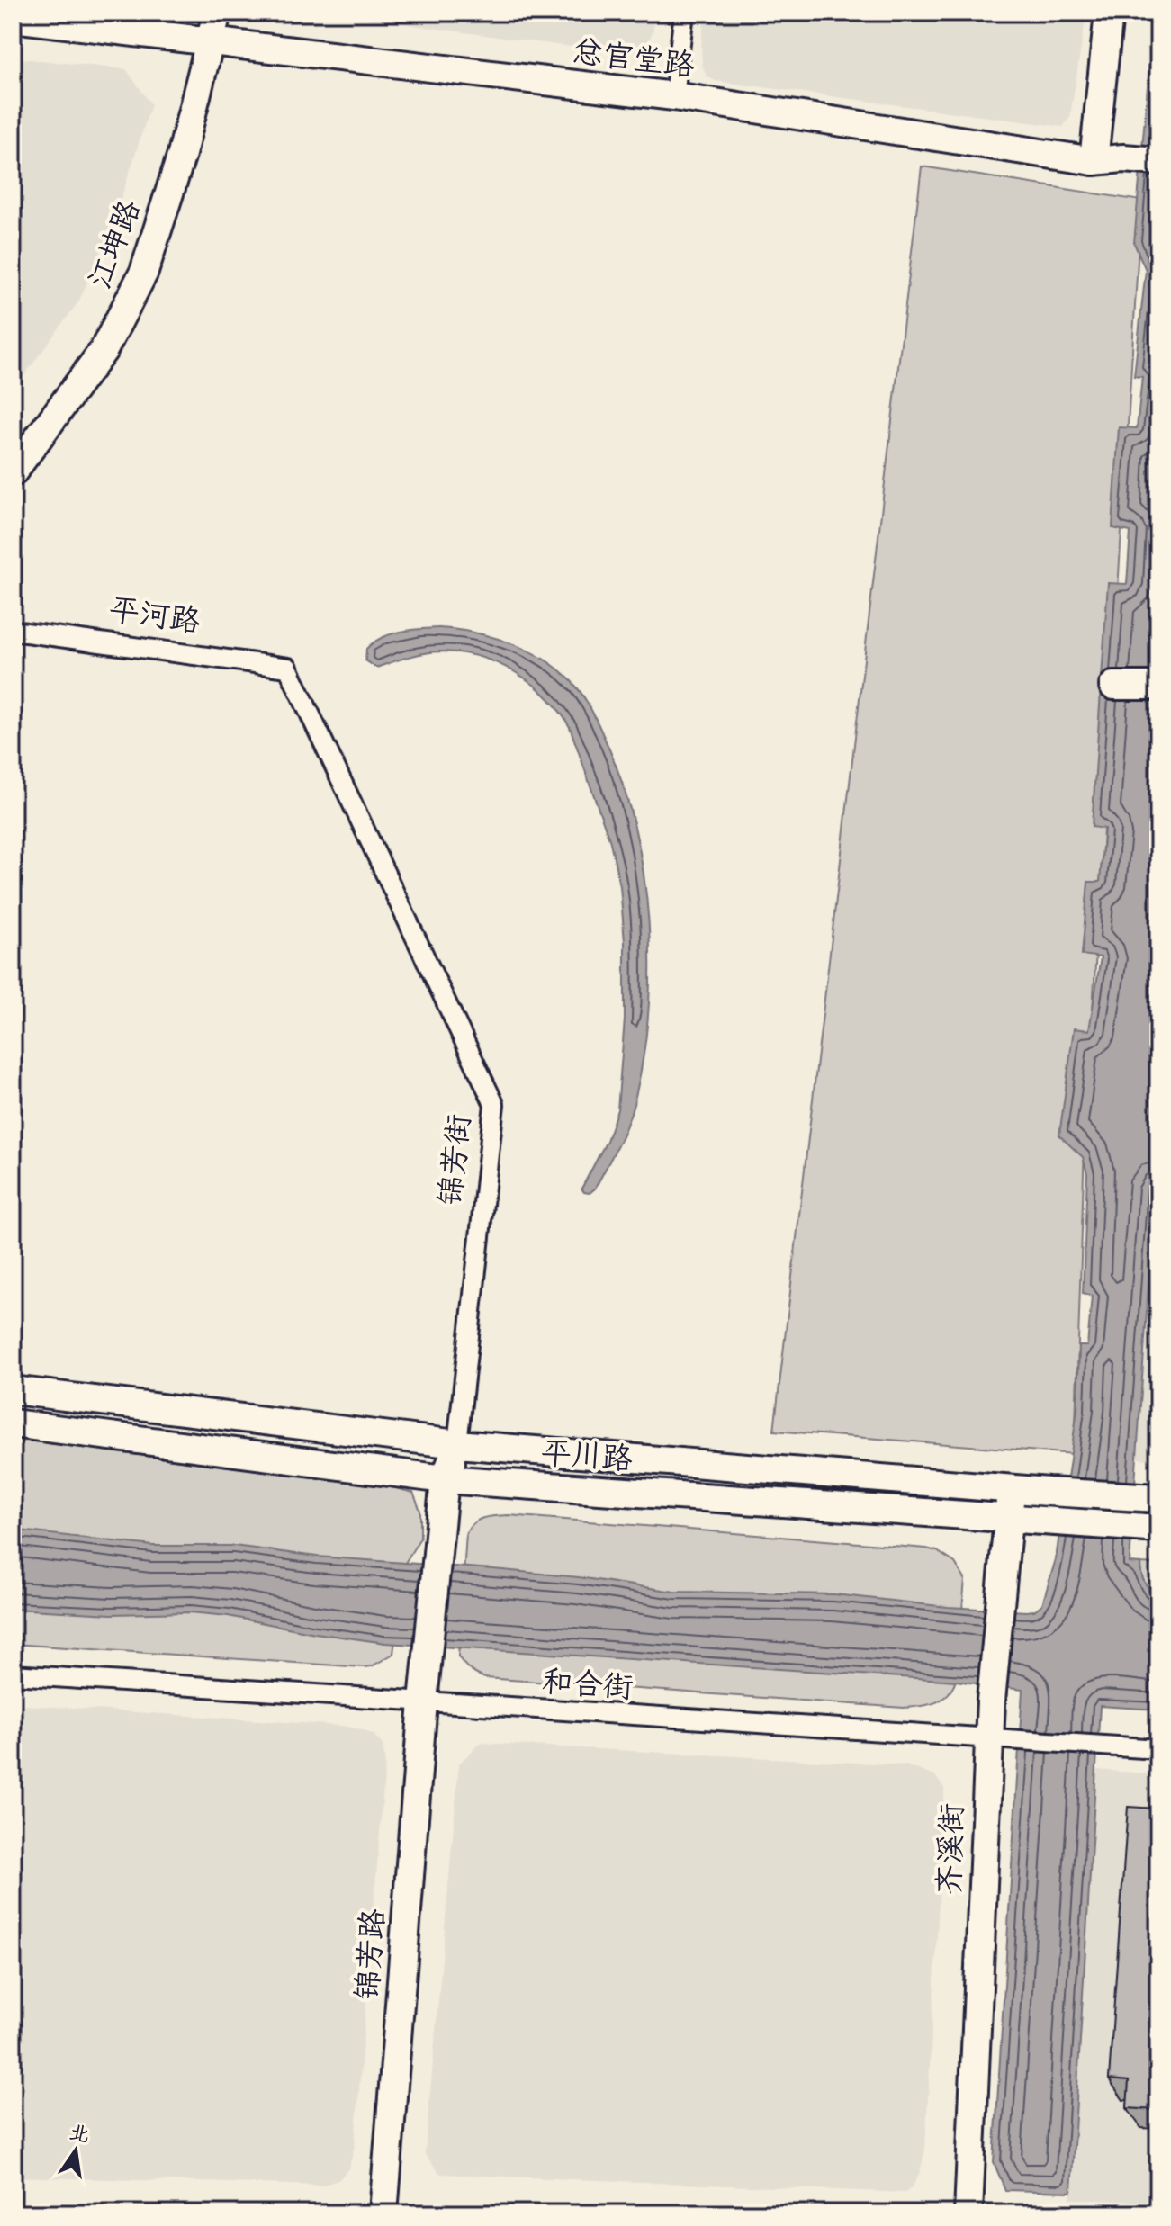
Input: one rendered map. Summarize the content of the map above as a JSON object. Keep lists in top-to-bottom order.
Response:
{
  "streets": {
    "street": [
      "总官堂路",
      "江坤路",
      "平河路",
      "锦芳街",
      "平川路",
      "和合街",
      "齐溪街",
      "锦芳路"
    ]
  },
  "crossings": [
    ["总官堂路", "江坤路"],
    ["平河路", "锦芳街"],
    ["锦芳街", "平川路"],
    ["锦芳街", "和合街"],
    ["锦芳街", "锦芳路"],
    ["平川路", "齐溪街"],
    ["和合街", "齐溪街"],
    ["和合街", "锦芳路"]
  ],
  "north": "top"
}
